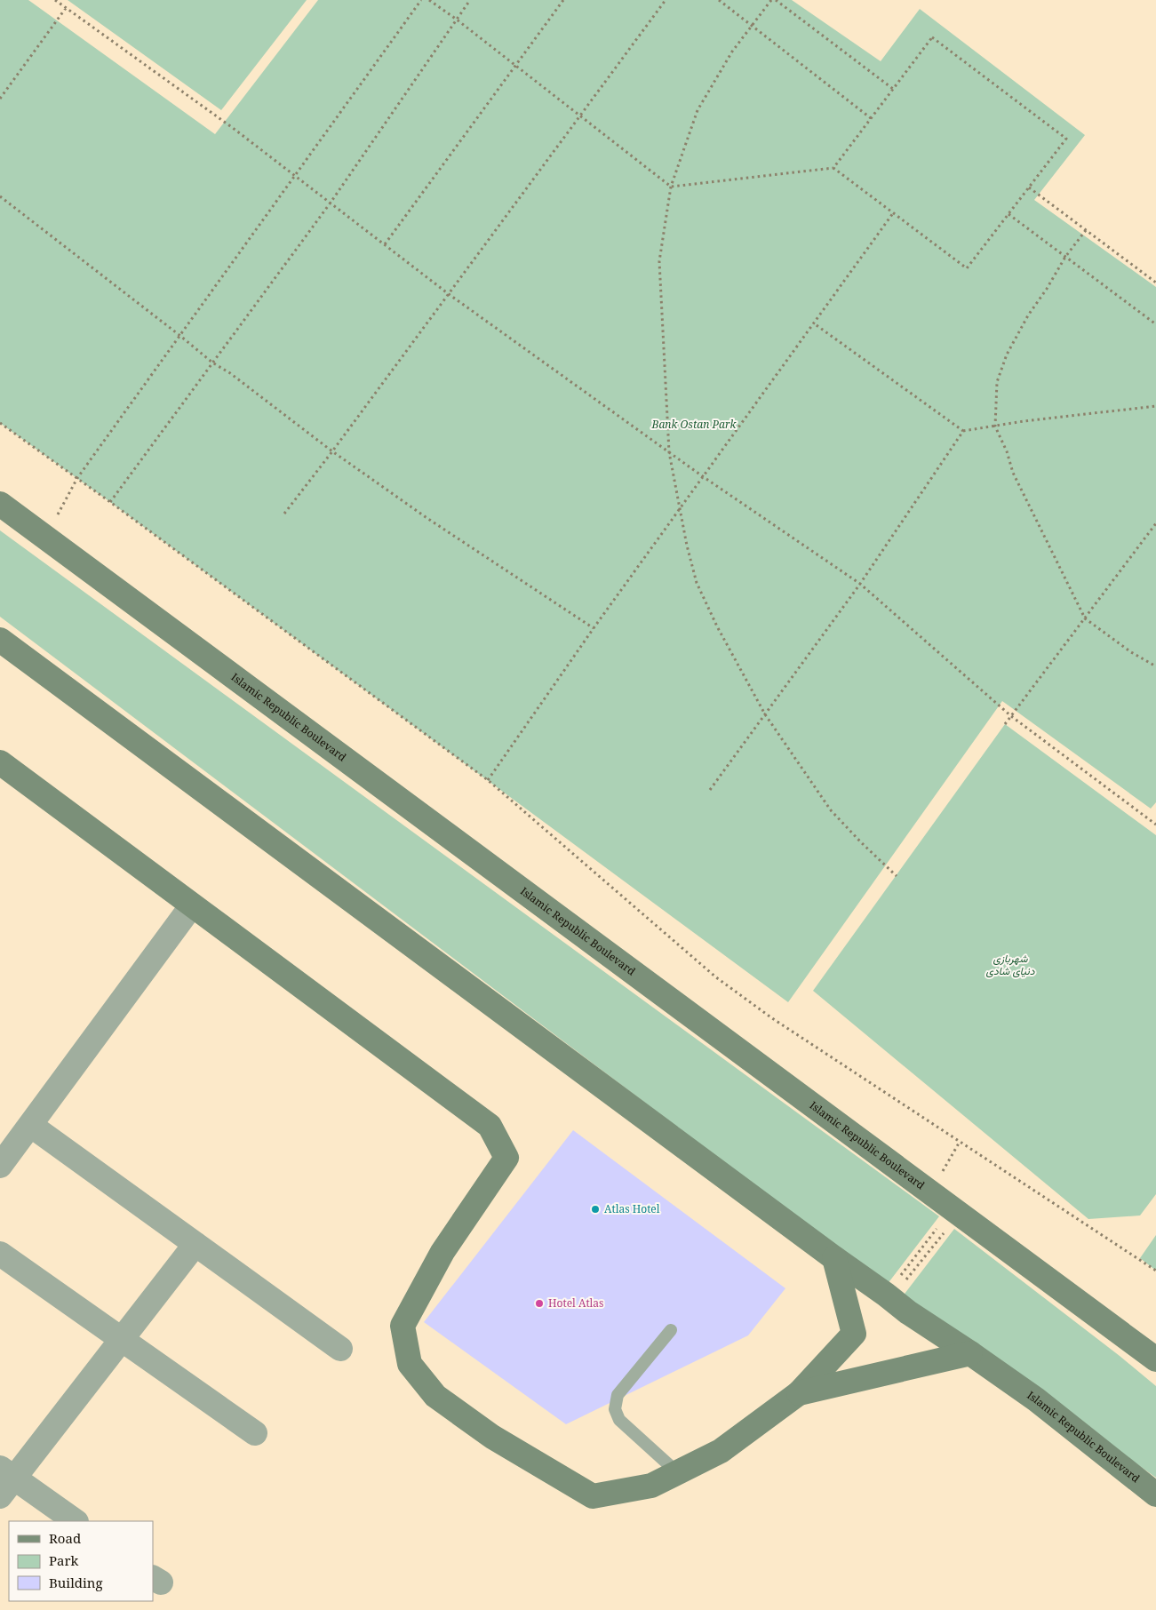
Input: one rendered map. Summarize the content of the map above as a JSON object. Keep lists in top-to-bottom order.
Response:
{
  "streets": {
    "main road": ["Islamic Republic Boulevard"]
  },
  "parks": ["Bank Ostan Park", "شهربازی دنیای شادی"],
  "places": ["Atlas Hotel", "Hotel Atlas"],
  "legend": ["Road", "Park", "Building"]
}
